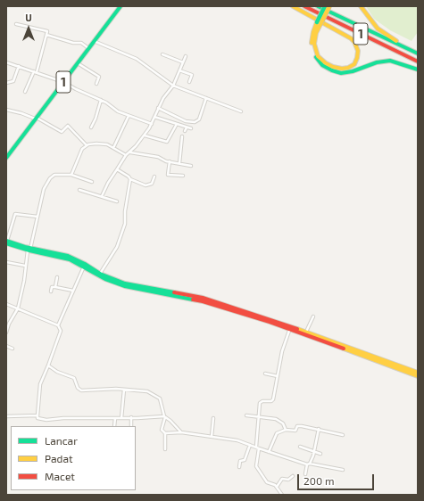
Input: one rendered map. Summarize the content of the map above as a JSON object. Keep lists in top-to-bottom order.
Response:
{
  "streets": {
    "main road": ["1"]
  },
  "legend": ["Lancar", "Padat", "Macet"],
  "scale_bar": "200 m",
  "north": "top"
}
